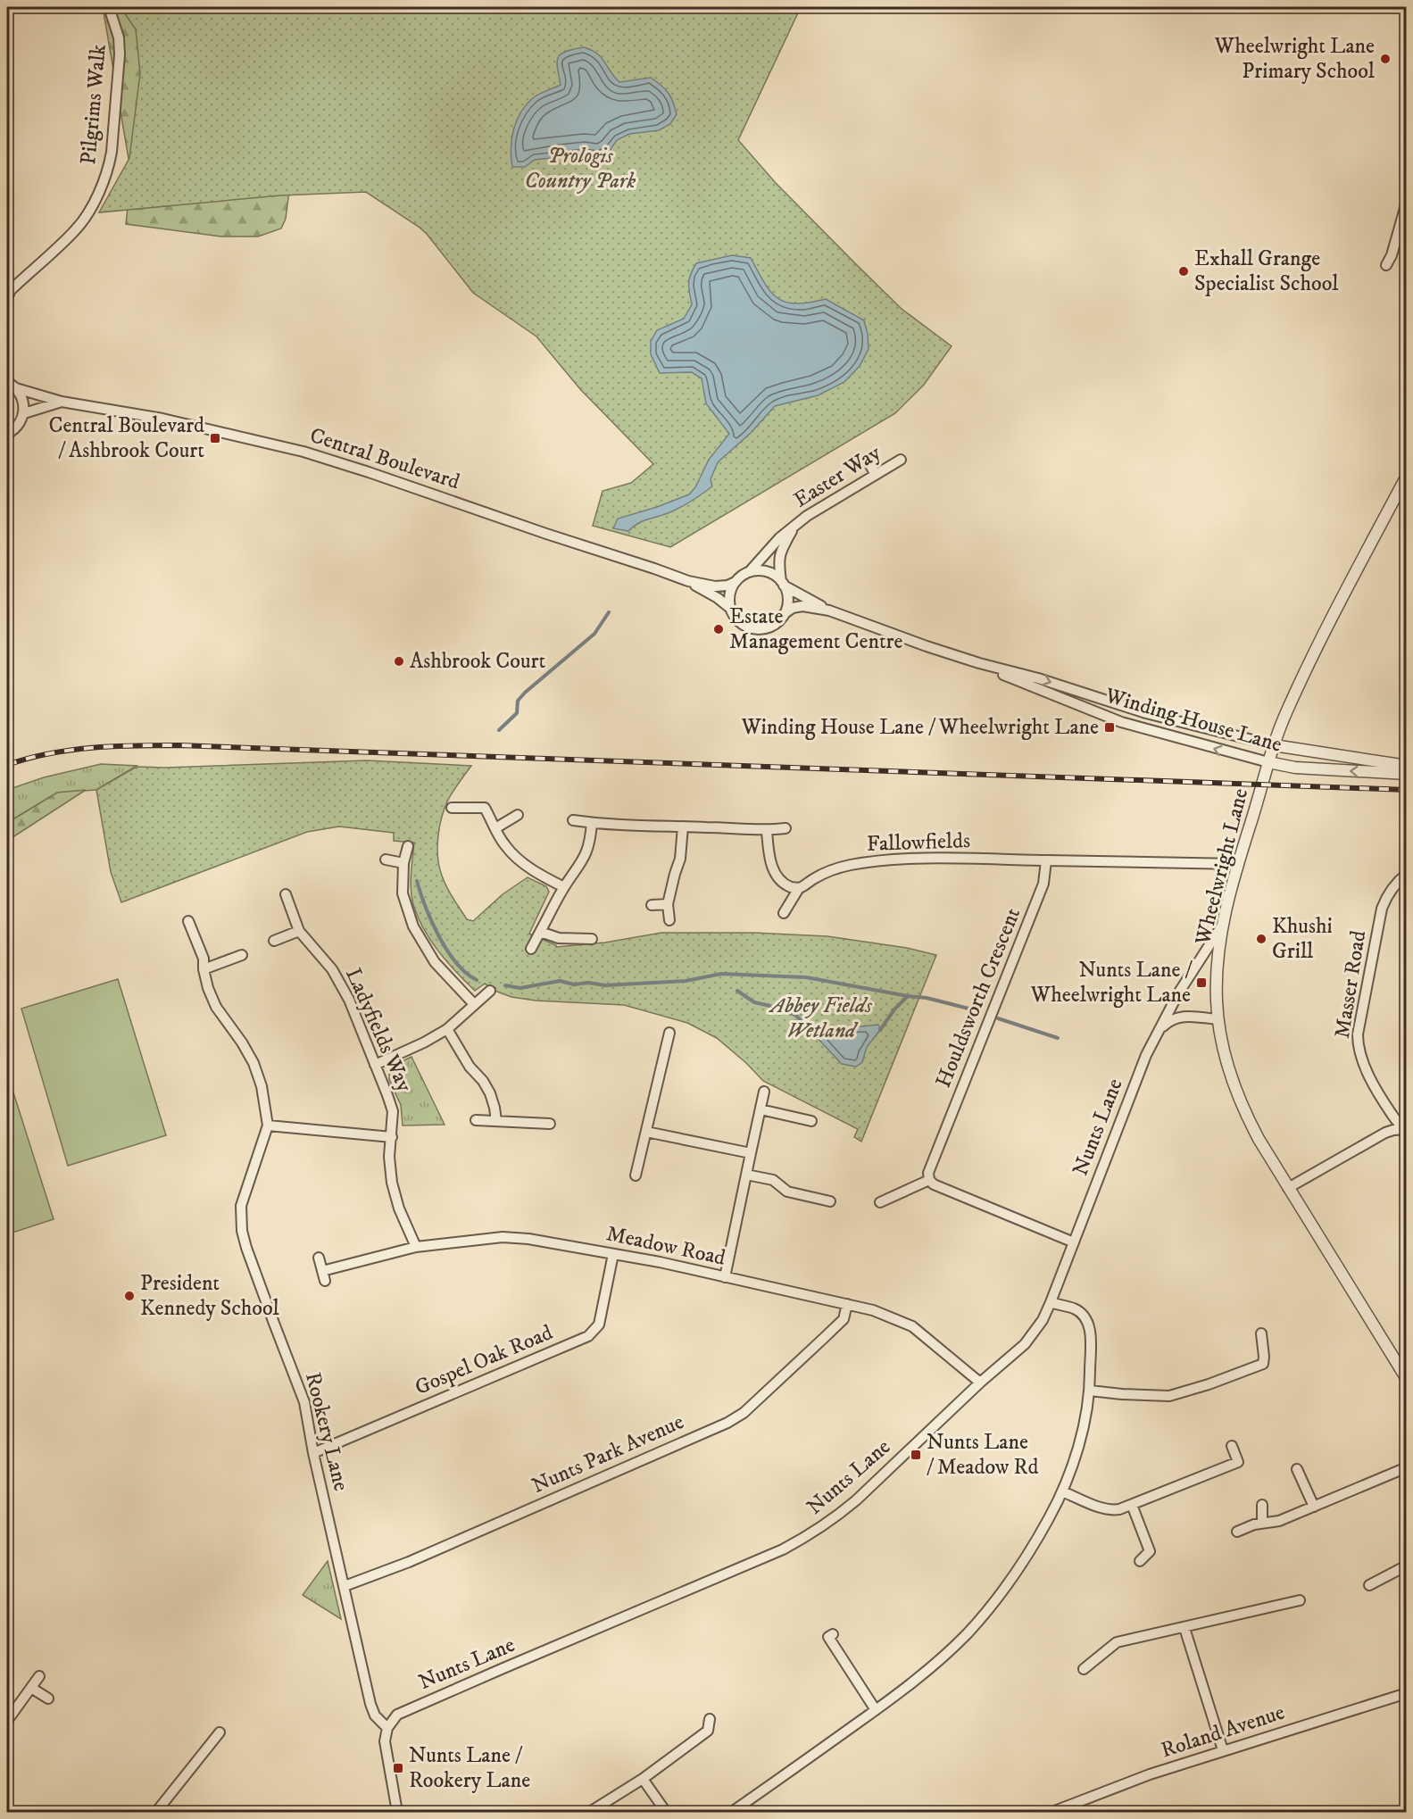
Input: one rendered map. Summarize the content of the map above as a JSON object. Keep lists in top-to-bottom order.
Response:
{
  "streets": {
    "street": [
      "Pilgrims Walk",
      "Central Boulevard",
      "Easter Way",
      "Winding House Lane",
      "Fallowfields",
      "Wheelwright Lane",
      "Masser Road",
      "Houldsworth Crescent",
      "Ladyfields Way",
      "Nunts Lane",
      "Meadow Road",
      "Gospel Oak Road",
      "Rookery Lane",
      "Nunts Park Avenue",
      "Roland Avenue"
    ]
  },
  "crossings": [
    ["Central Boulevard", "Easter Way"],
    ["Central Boulevard", "Winding House Lane"],
    ["Easter Way", "Winding House Lane"],
    ["Winding House Lane", "Wheelwright Lane"],
    ["Fallowfields", "Houldsworth Crescent"],
    ["Wheelwright Lane", "Nunts Lane"],
    ["Ladyfields Way", "Meadow Road"],
    ["Nunts Lane", "Meadow Road"],
    ["Nunts Lane", "Rookery Lane"],
    ["Meadow Road", "Gospel Oak Road"],
    ["Meadow Road", "Nunts Park Avenue"],
    ["Gospel Oak Road", "Rookery Lane"],
    ["Rookery Lane", "Nunts Park Avenue"]
  ],
  "parks": ["Prologis Country Park", "Abbey Fields Wetland"],
  "places": {
    "other": [
      "Wheelwright Lane Primary School",
      "Exhall Grange Specialist School",
      "Estate Management Centre",
      "Ashbrook Court",
      "Khushi Grill",
      "President Kennedy School"
    ],
    "transit": [
      "Central Boulevard / Ashbrook Court",
      "Winding House Lane / Wheelwright Lane",
      "Nunts Lane / Wheelwright Lane",
      "Nunts Lane / Meadow Rd",
      "Nunts Lane / Rookery Lane"
    ]
  }
}
